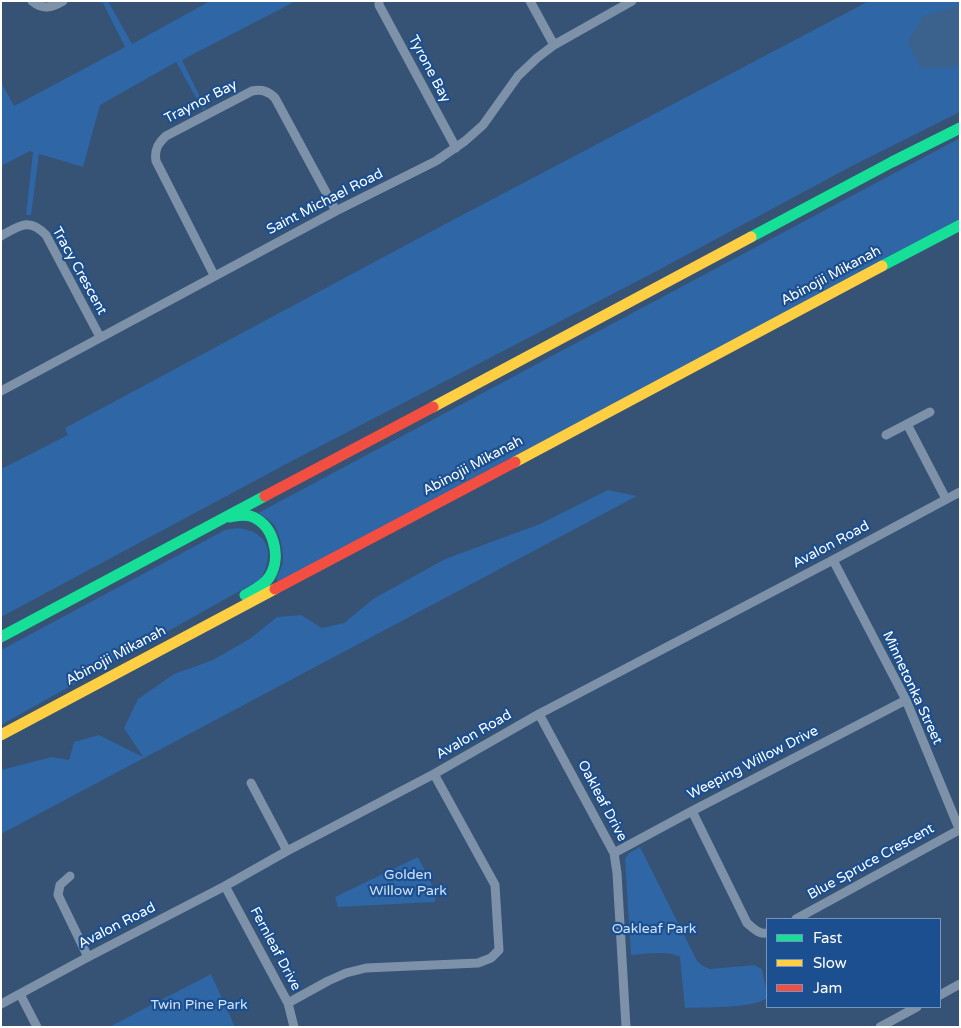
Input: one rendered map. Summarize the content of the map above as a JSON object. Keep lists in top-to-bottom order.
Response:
{
  "streets": {
    "main road": ["Abinojii Mikanah"],
    "street": [
      "Tyrone Bay",
      "Traynor Bay",
      "Saint Michael Road",
      "Tracy Crescent",
      "Avalon Road",
      "Minnetonka Street",
      "Weeping Willow Drive",
      "Oakleaf Drive",
      "Blue Spruce Crescent",
      "Fernleaf Drive"
    ]
  },
  "crossings": [
    ["Tyrone Bay", "Saint Michael Road"],
    ["Traynor Bay", "Saint Michael Road"],
    ["Saint Michael Road", "Tracy Crescent"],
    ["Avalon Road", "Minnetonka Street"],
    ["Avalon Road", "Oakleaf Drive"],
    ["Avalon Road", "Fernleaf Drive"],
    ["Minnetonka Street", "Weeping Willow Drive"],
    ["Minnetonka Street", "Blue Spruce Crescent"],
    ["Weeping Willow Drive", "Oakleaf Drive"]
  ],
  "parks": ["Golden Willow Park", "Oakleaf Park", "Twin Pine Park"],
  "legend": ["Fast", "Slow", "Jam"]
}
